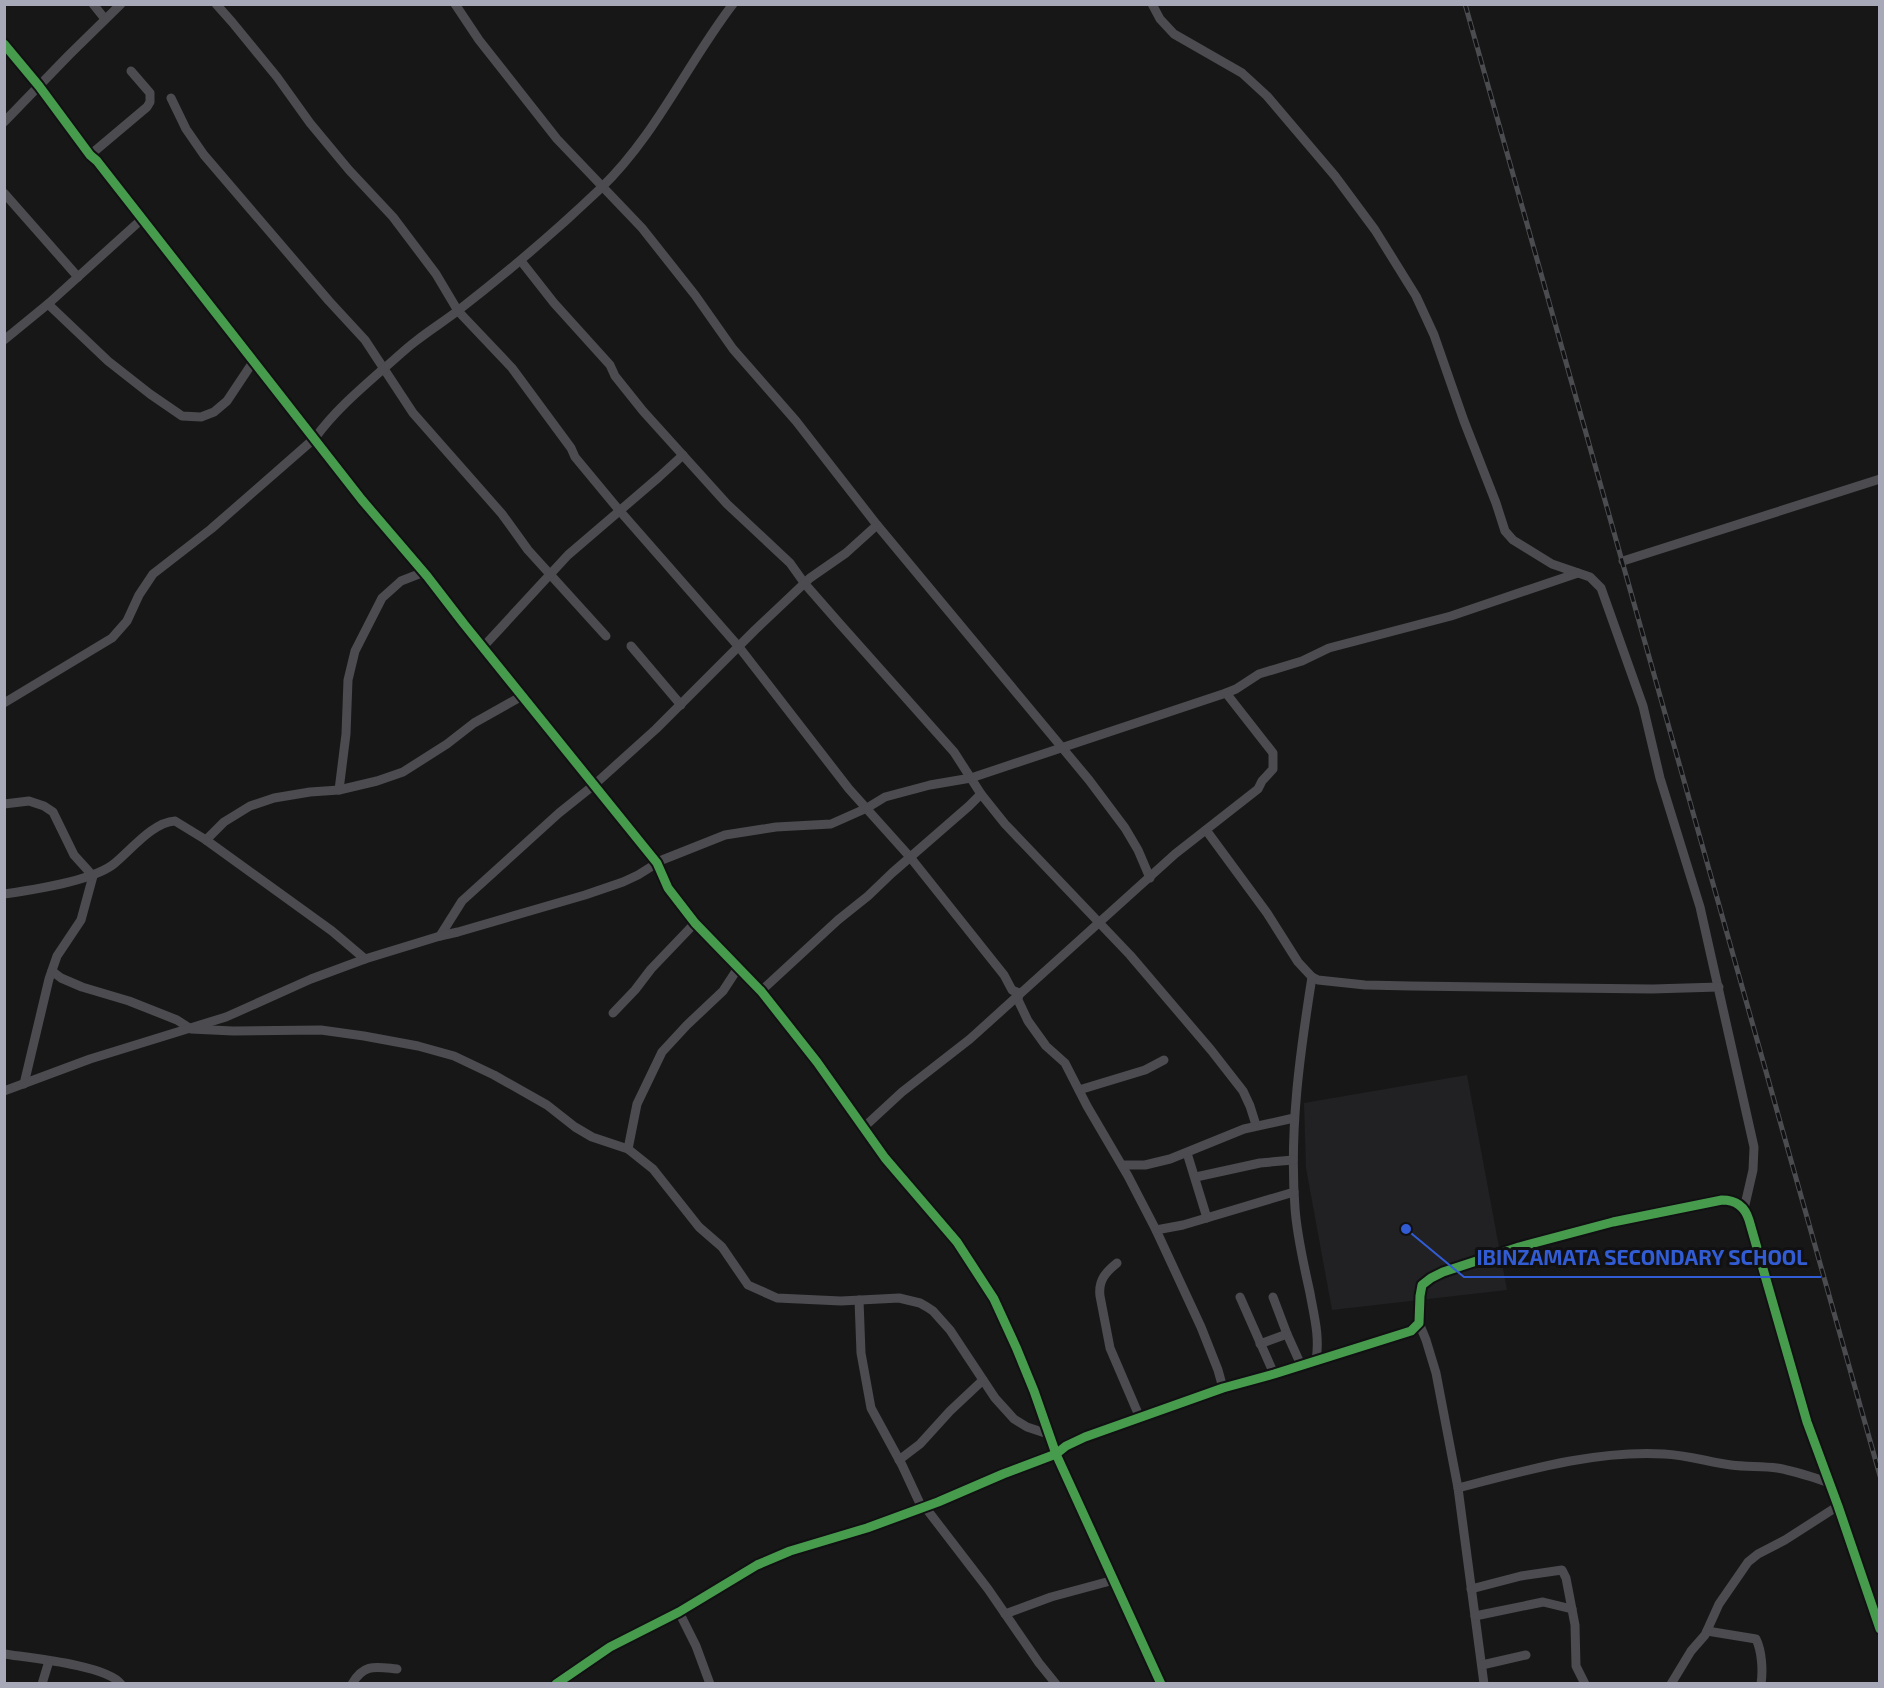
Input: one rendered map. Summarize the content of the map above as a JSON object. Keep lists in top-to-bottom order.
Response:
{
  "places": ["IBINZAMATA SECONDARY SCHOOL"]
}
